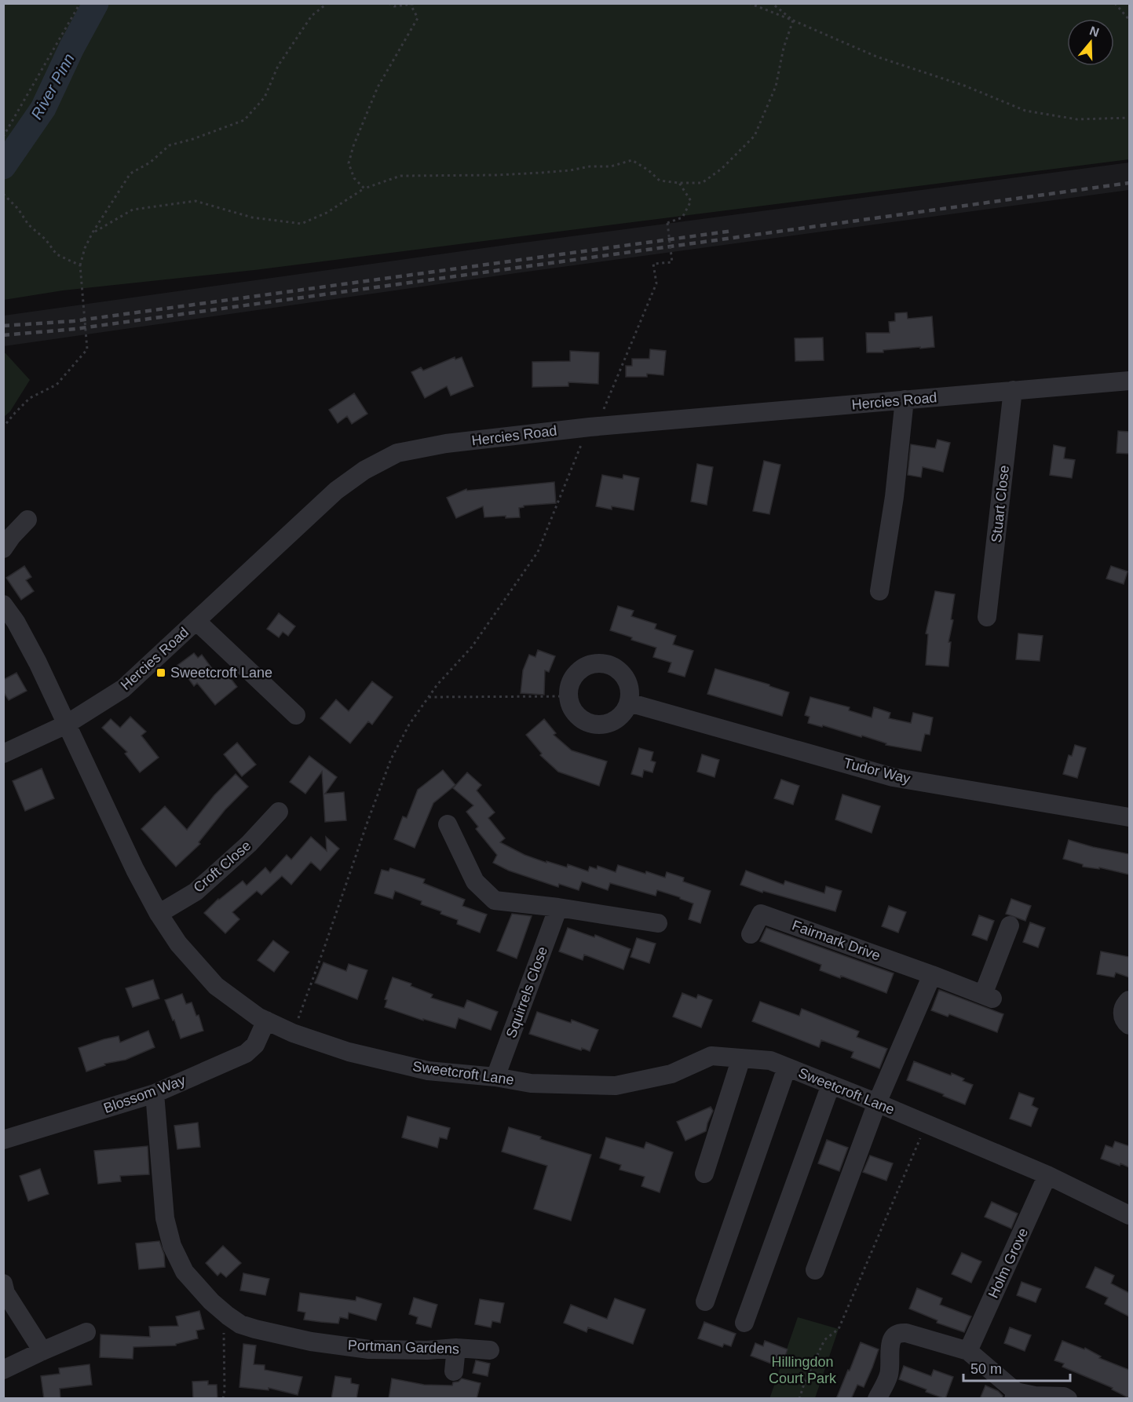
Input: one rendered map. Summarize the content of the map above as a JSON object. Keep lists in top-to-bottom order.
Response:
{
  "streets": {
    "street": [
      "Hercies Road",
      "Stuart Close",
      "Tudor Way",
      "Croft Close",
      "Fairmark Drive",
      "Squirrels Close",
      "Sweetcroft Lane",
      "Blossom Way",
      "Holm Grove",
      "Portman Gardens"
    ]
  },
  "crossings": [
    ["Hercies Road", "Stuart Close"],
    ["Hercies Road", "Sweetcroft Lane"],
    ["Croft Close", "Sweetcroft Lane"],
    ["Squirrels Close", "Sweetcroft Lane"],
    ["Sweetcroft Lane", "Blossom Way"],
    ["Sweetcroft Lane", "Holm Grove"],
    ["Blossom Way", "Portman Gardens"]
  ],
  "water": ["River Pinn"],
  "parks": ["Hillingdon Court Park"],
  "places": {
    "transit": ["Sweetcroft Lane"]
  },
  "scale_bar": "50 m",
  "north": "top"
}
